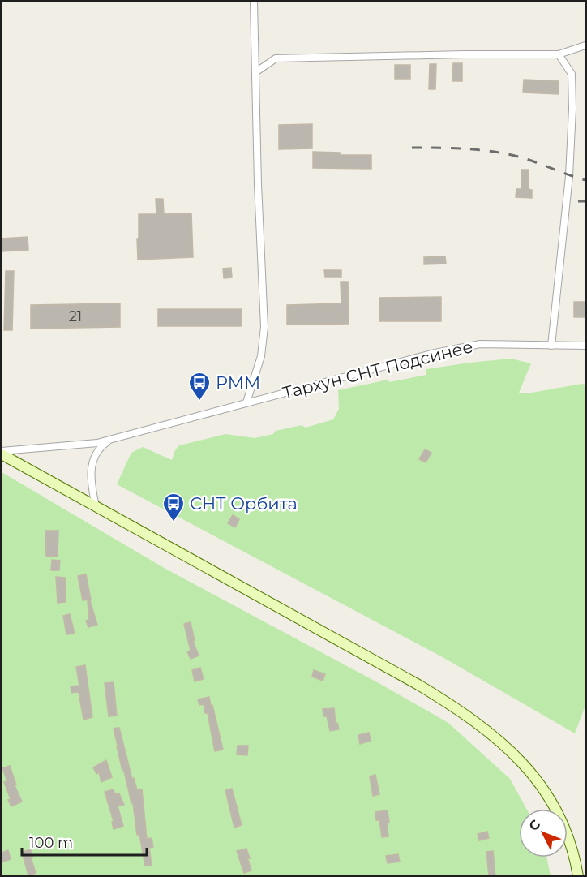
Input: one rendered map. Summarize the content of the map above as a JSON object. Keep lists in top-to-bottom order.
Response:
{
  "streets": {
    "street": ["Тархун СНТ Подсинее"]
  },
  "places": {
    "bus stop": ["РММ", "СНТ Орбита"]
  },
  "house_numbers": ["21"],
  "scale_bar": "100 m",
  "north": "top left"
}
